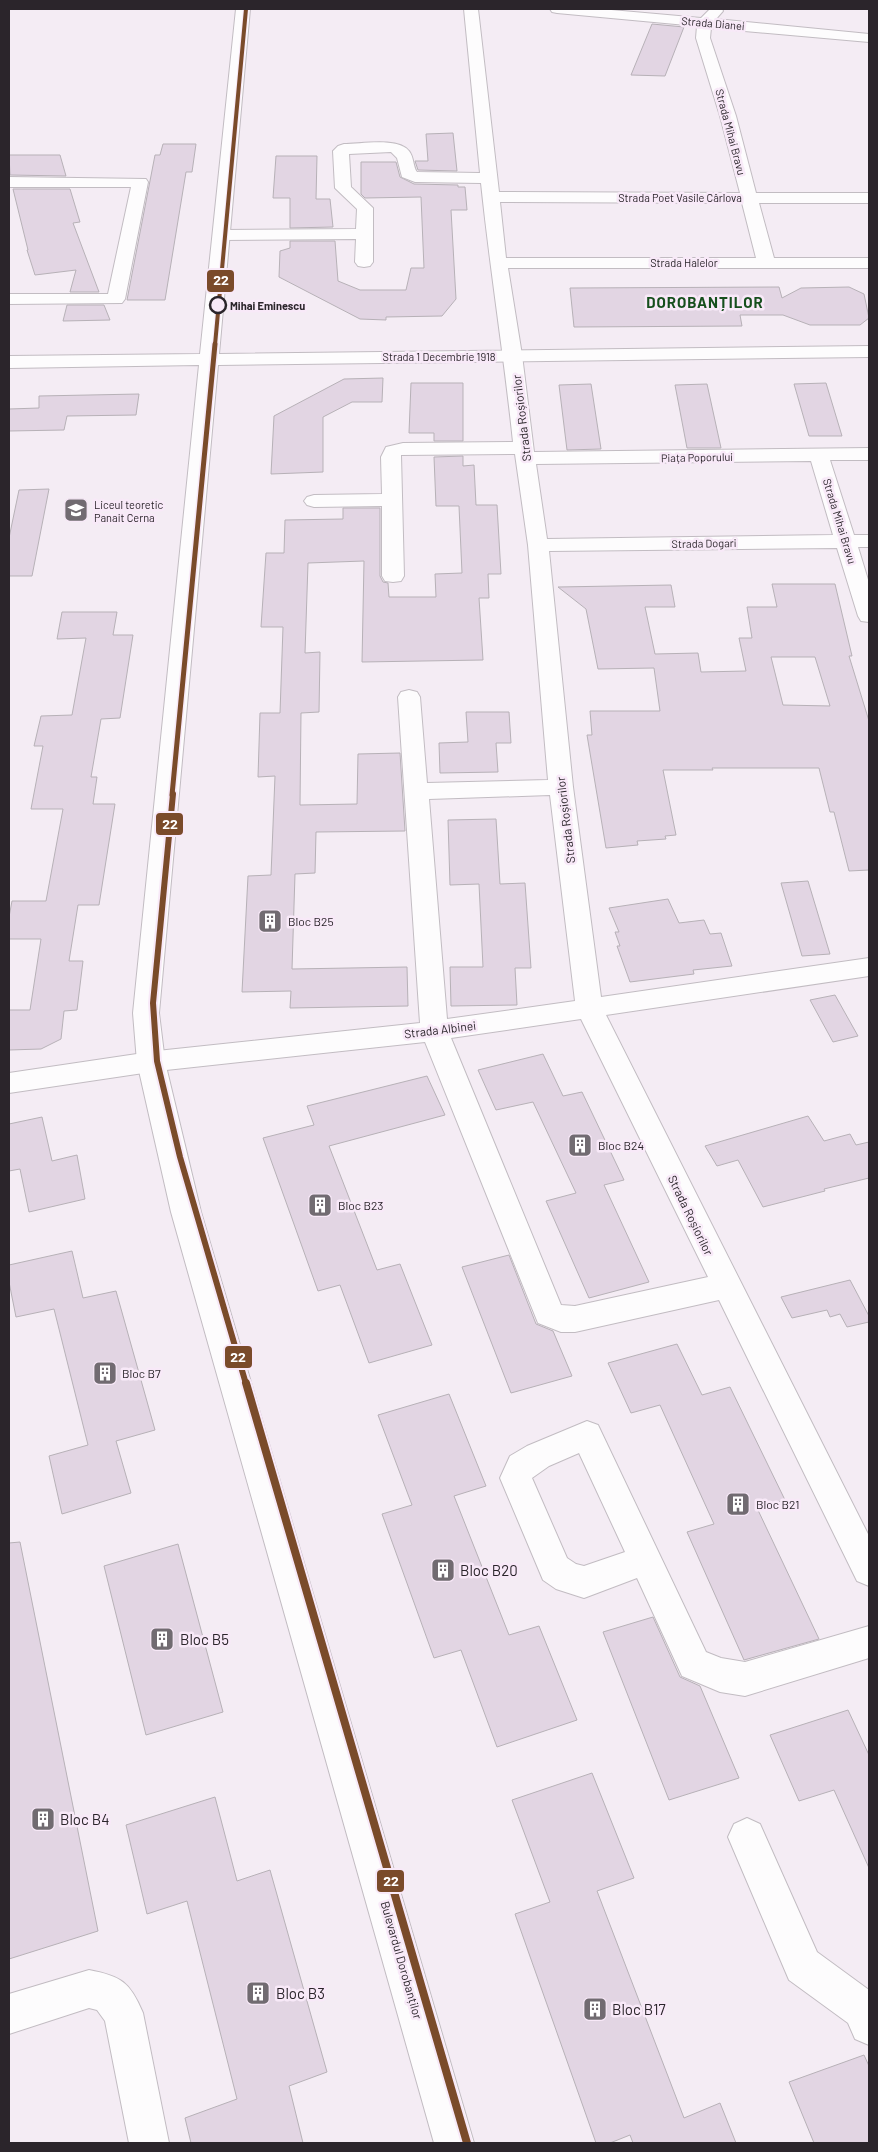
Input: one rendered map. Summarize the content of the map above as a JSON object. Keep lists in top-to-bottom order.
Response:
{
  "streets": {
    "street": [
      "Strada Dianei",
      "Strada Mihai Bravu",
      "Strada Poet Vasile Cârlova",
      "Strada Halelor",
      "Strada 1 Decembrie 1918",
      "Strada Roșiorilor",
      "Piața Poporului",
      "Strada Dogari",
      "Strada Albinei",
      "Bulevardul Dorobanților"
    ]
  },
  "crossings": [
    ["Strada Dianei", "Strada Mihai Bravu"],
    ["Strada Mihai Bravu", "Strada Poet Vasile Cârlova"],
    ["Strada Mihai Bravu", "Strada Halelor"],
    ["Strada Mihai Bravu", "Piața Poporului"],
    ["Strada Mihai Bravu", "Strada Dogari"],
    ["Strada Poet Vasile Cârlova", "Strada Roșiorilor"],
    ["Strada Halelor", "Strada Roșiorilor"],
    ["Strada 1 Decembrie 1918", "Strada Roșiorilor"],
    ["Strada 1 Decembrie 1918", "Bulevardul Dorobanților"],
    ["Strada Roșiorilor", "Piața Poporului"],
    ["Strada Roșiorilor", "Strada Dogari"],
    ["Strada Roșiorilor", "Strada Albinei"],
    ["Strada Albinei", "Bulevardul Dorobanților"]
  ],
  "districts": ["DOROBANȚILOR"],
  "places": {
    "other": ["Mihai Eminescu"],
    "school or university": ["Liceul teoretic Panait Cerna"],
    "building": [
      "Bloc B25",
      "Bloc B24",
      "Bloc B23",
      "Bloc B7",
      "Bloc B21",
      "Bloc B20",
      "Bloc B5",
      "Bloc B4",
      "Bloc B3",
      "Bloc B17"
    ]
  },
  "lines": ["transit line 22"]
}
